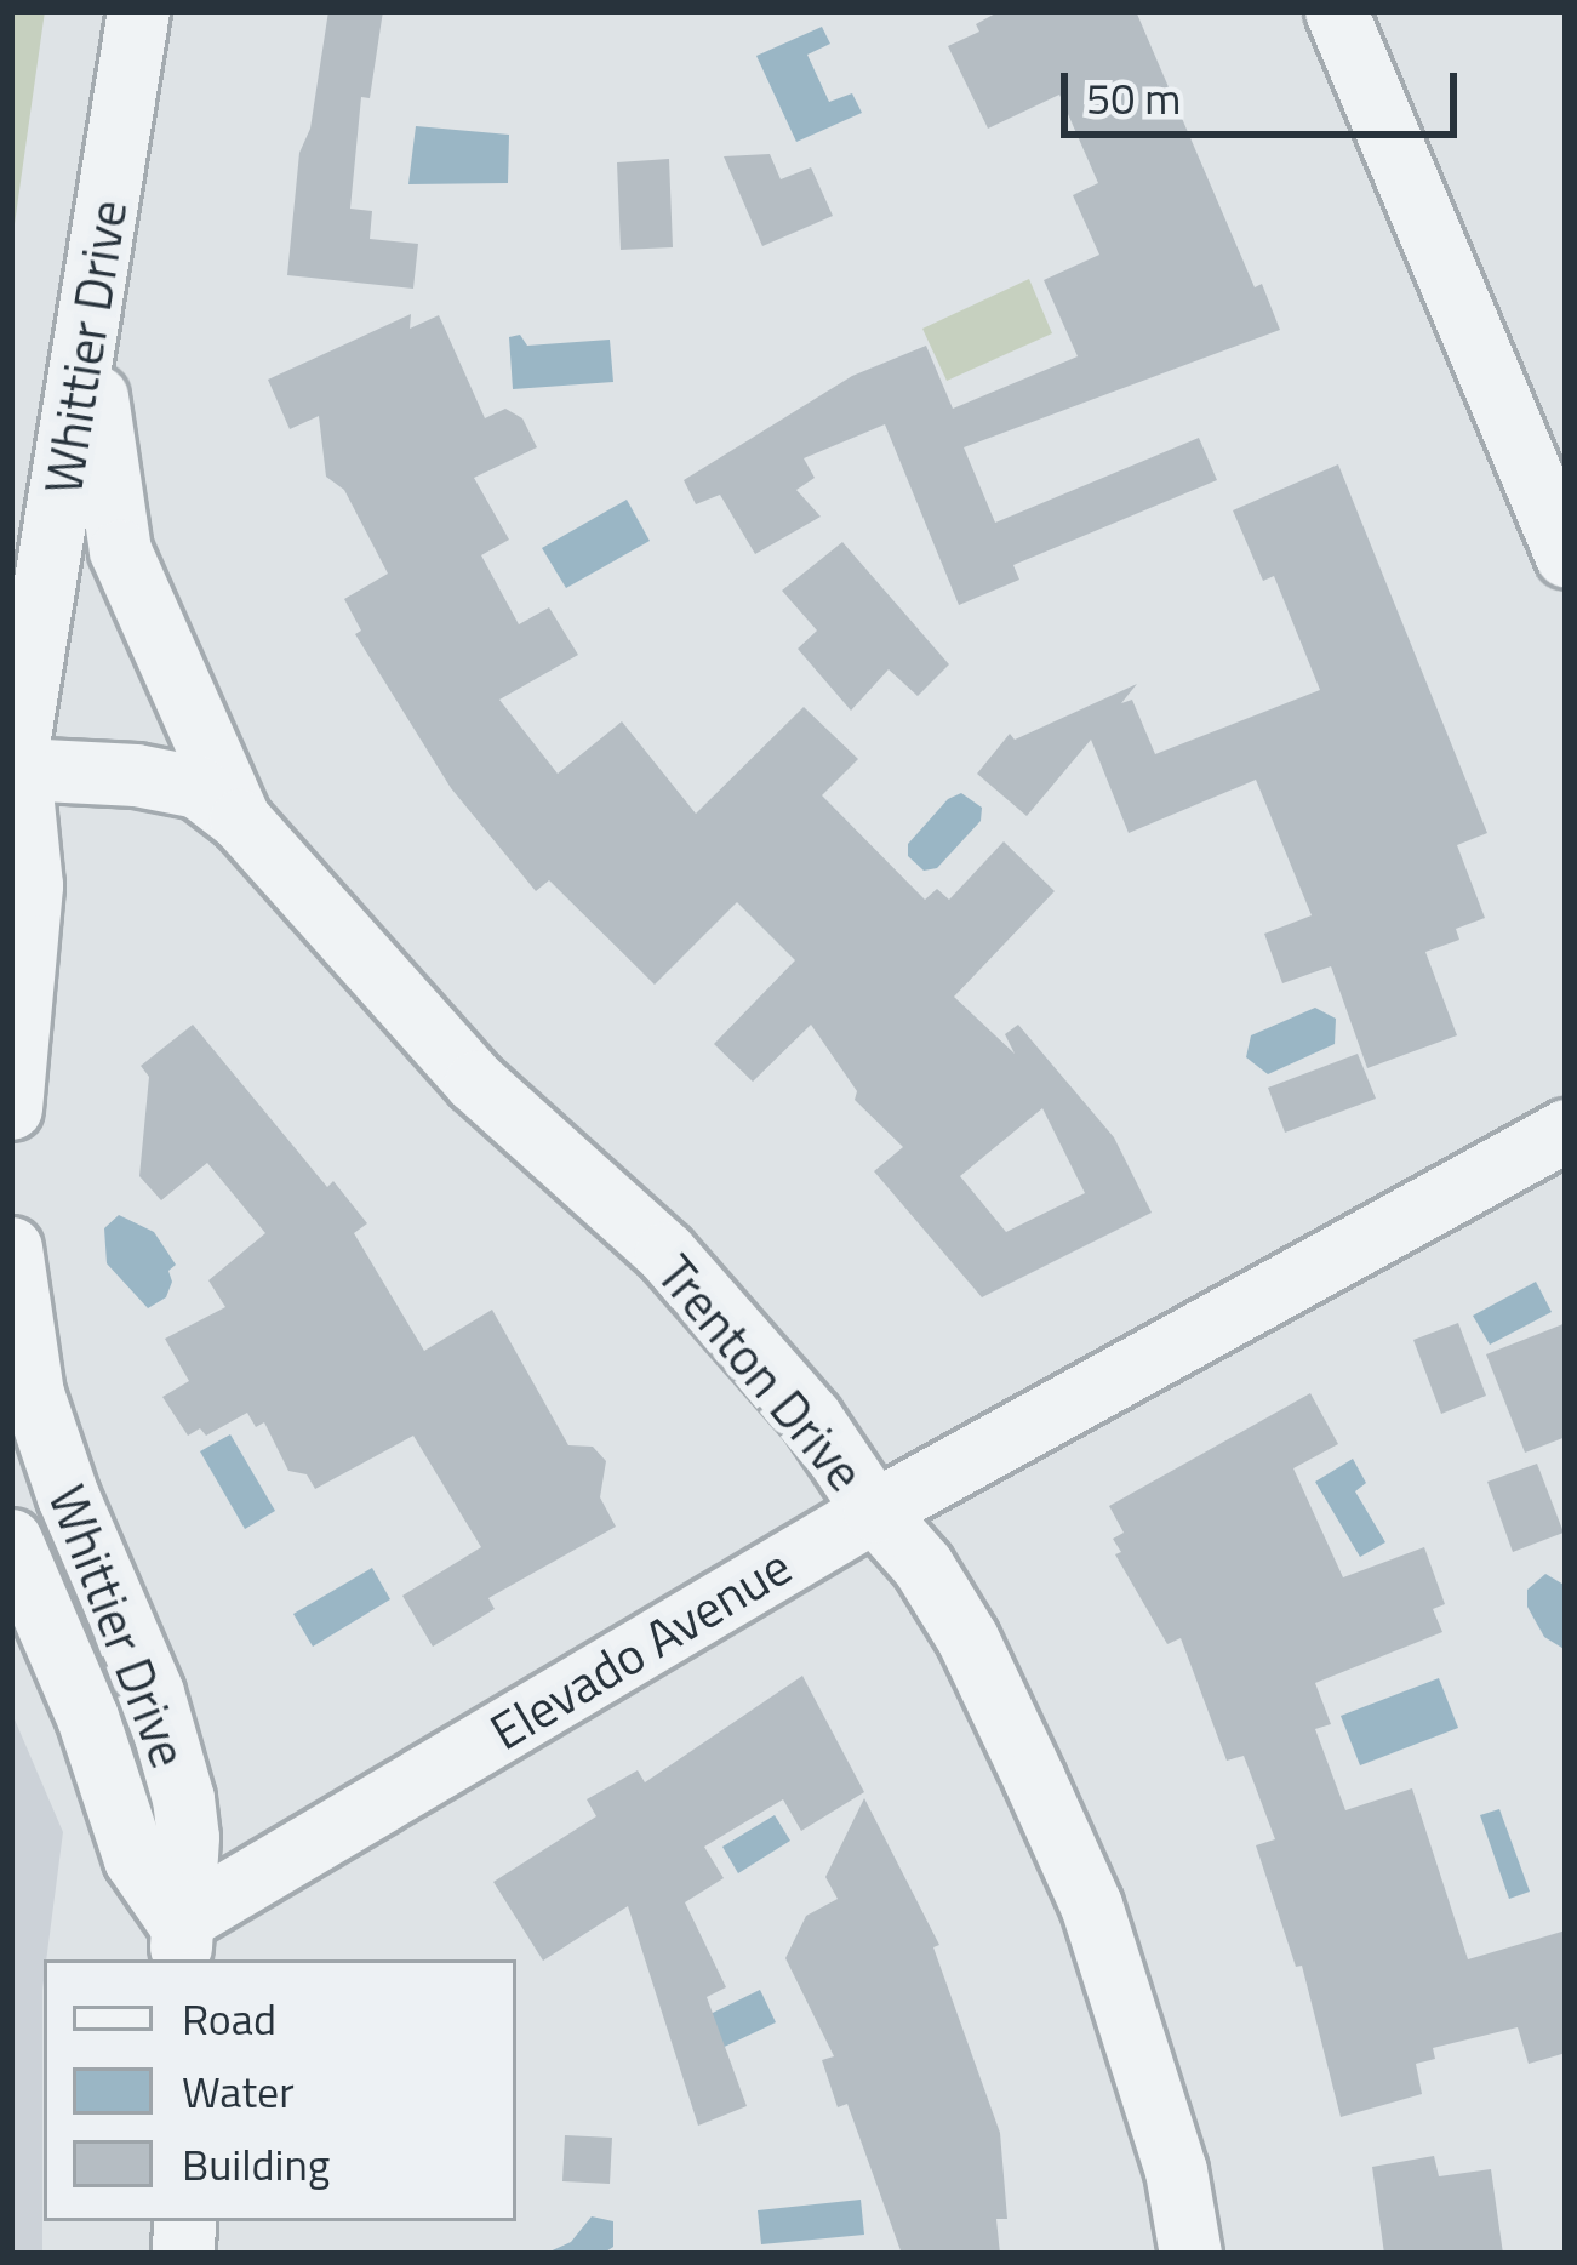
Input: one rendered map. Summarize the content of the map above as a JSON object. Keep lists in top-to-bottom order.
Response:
{
  "streets": {
    "street": ["Whittier Drive", "Trenton Drive", "Elevado Avenue"]
  },
  "crossings": [
    ["Whittier Drive", "Trenton Drive"],
    ["Whittier Drive", "Elevado Avenue"],
    ["Trenton Drive", "Elevado Avenue"]
  ],
  "legend": ["Road", "Water", "Building"],
  "scale_bar": "50 m"
}
